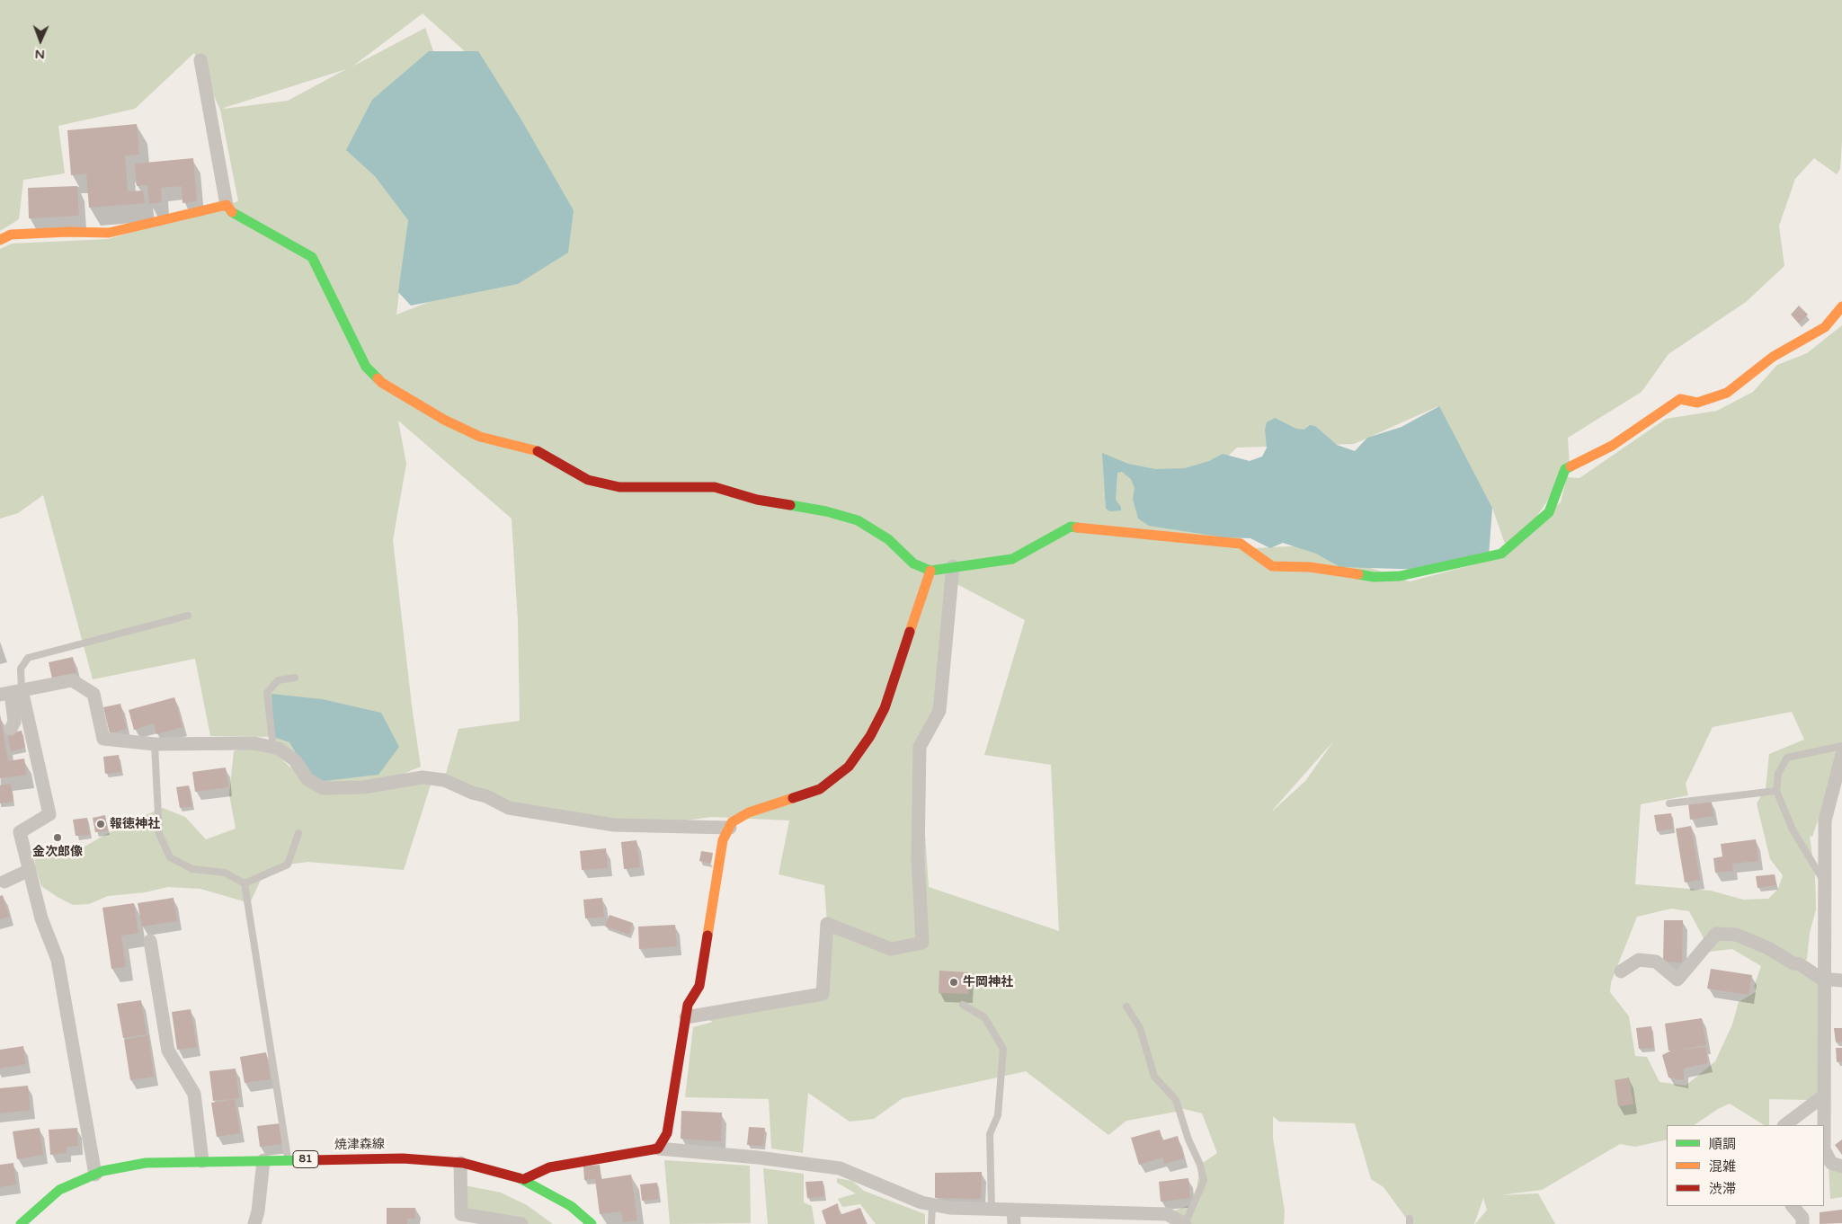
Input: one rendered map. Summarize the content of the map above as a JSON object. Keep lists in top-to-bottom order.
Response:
{
  "streets": {
    "street": ["焼津森線", "81"]
  },
  "places": ["報徳神社", "金次郎像", "牛岡神社"],
  "legend": ["順調", "混雑", "渋滞"],
  "north": "bottom"
}
